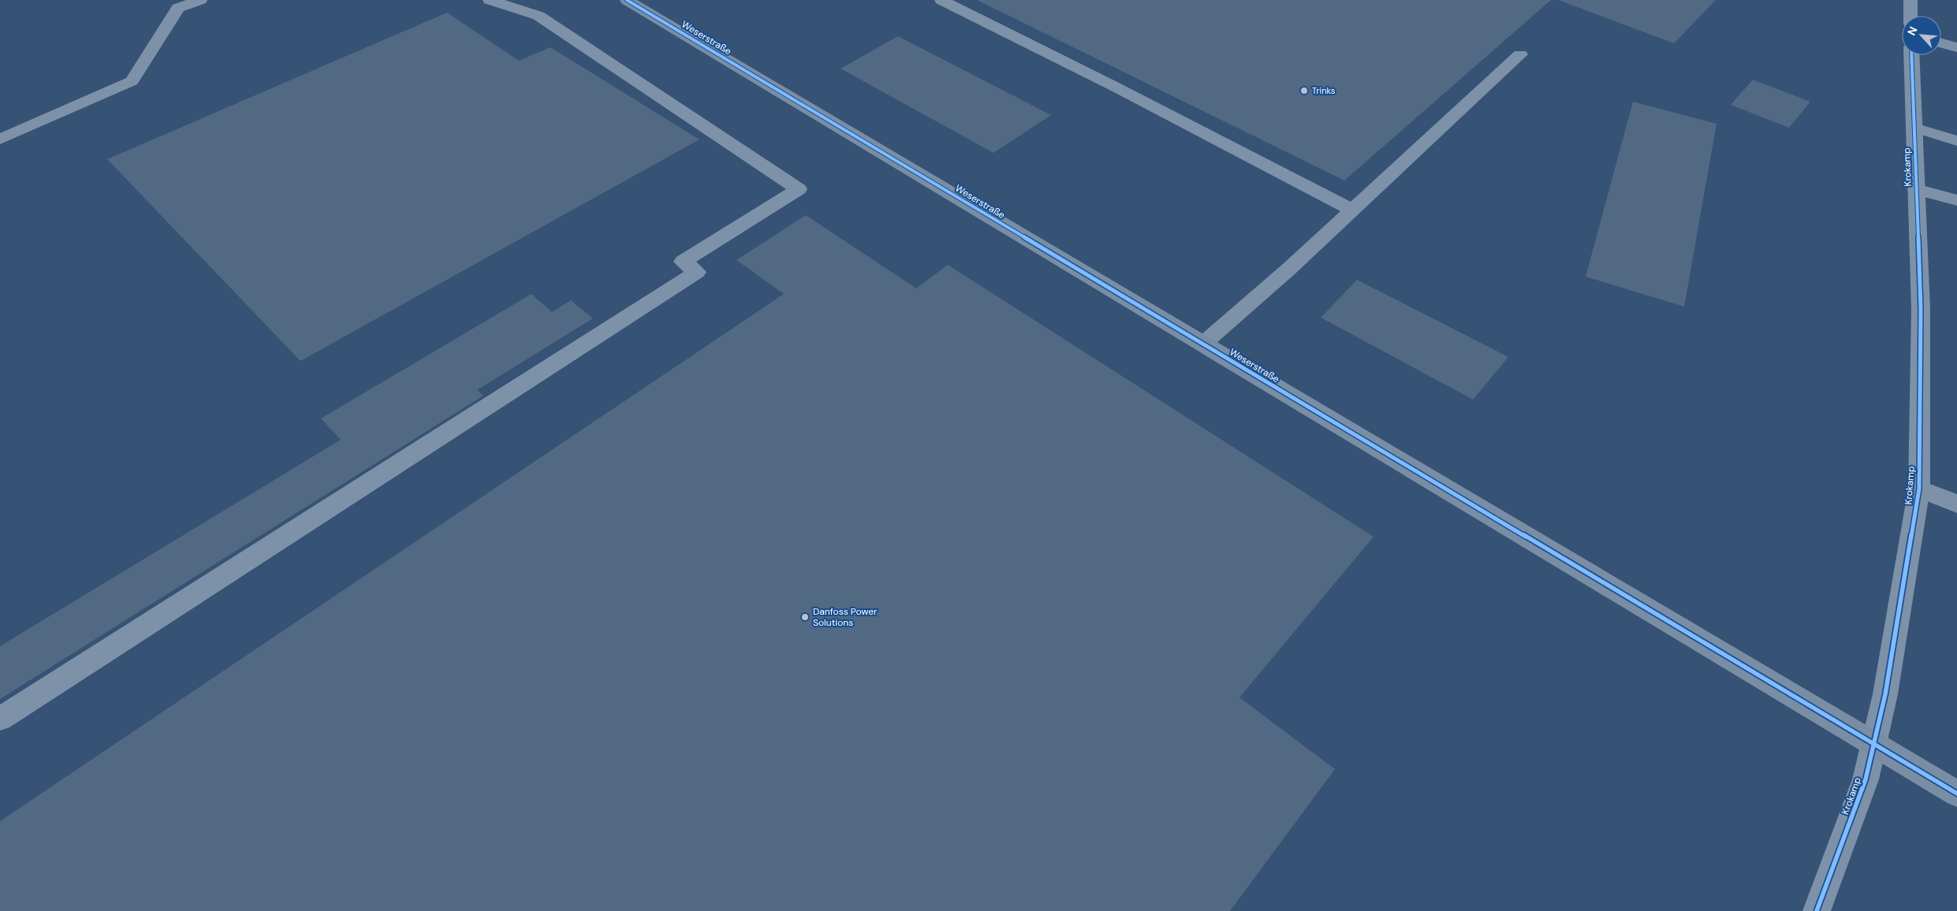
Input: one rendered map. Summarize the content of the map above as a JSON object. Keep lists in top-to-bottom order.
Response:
{
  "streets": {
    "street": ["Weserstraße", "Krokamp"]
  },
  "crossings": [
    ["Weserstraße", "Krokamp"]
  ],
  "places": ["Trinks", "Danfoss Power Solutions"],
  "north": "top left"
}
